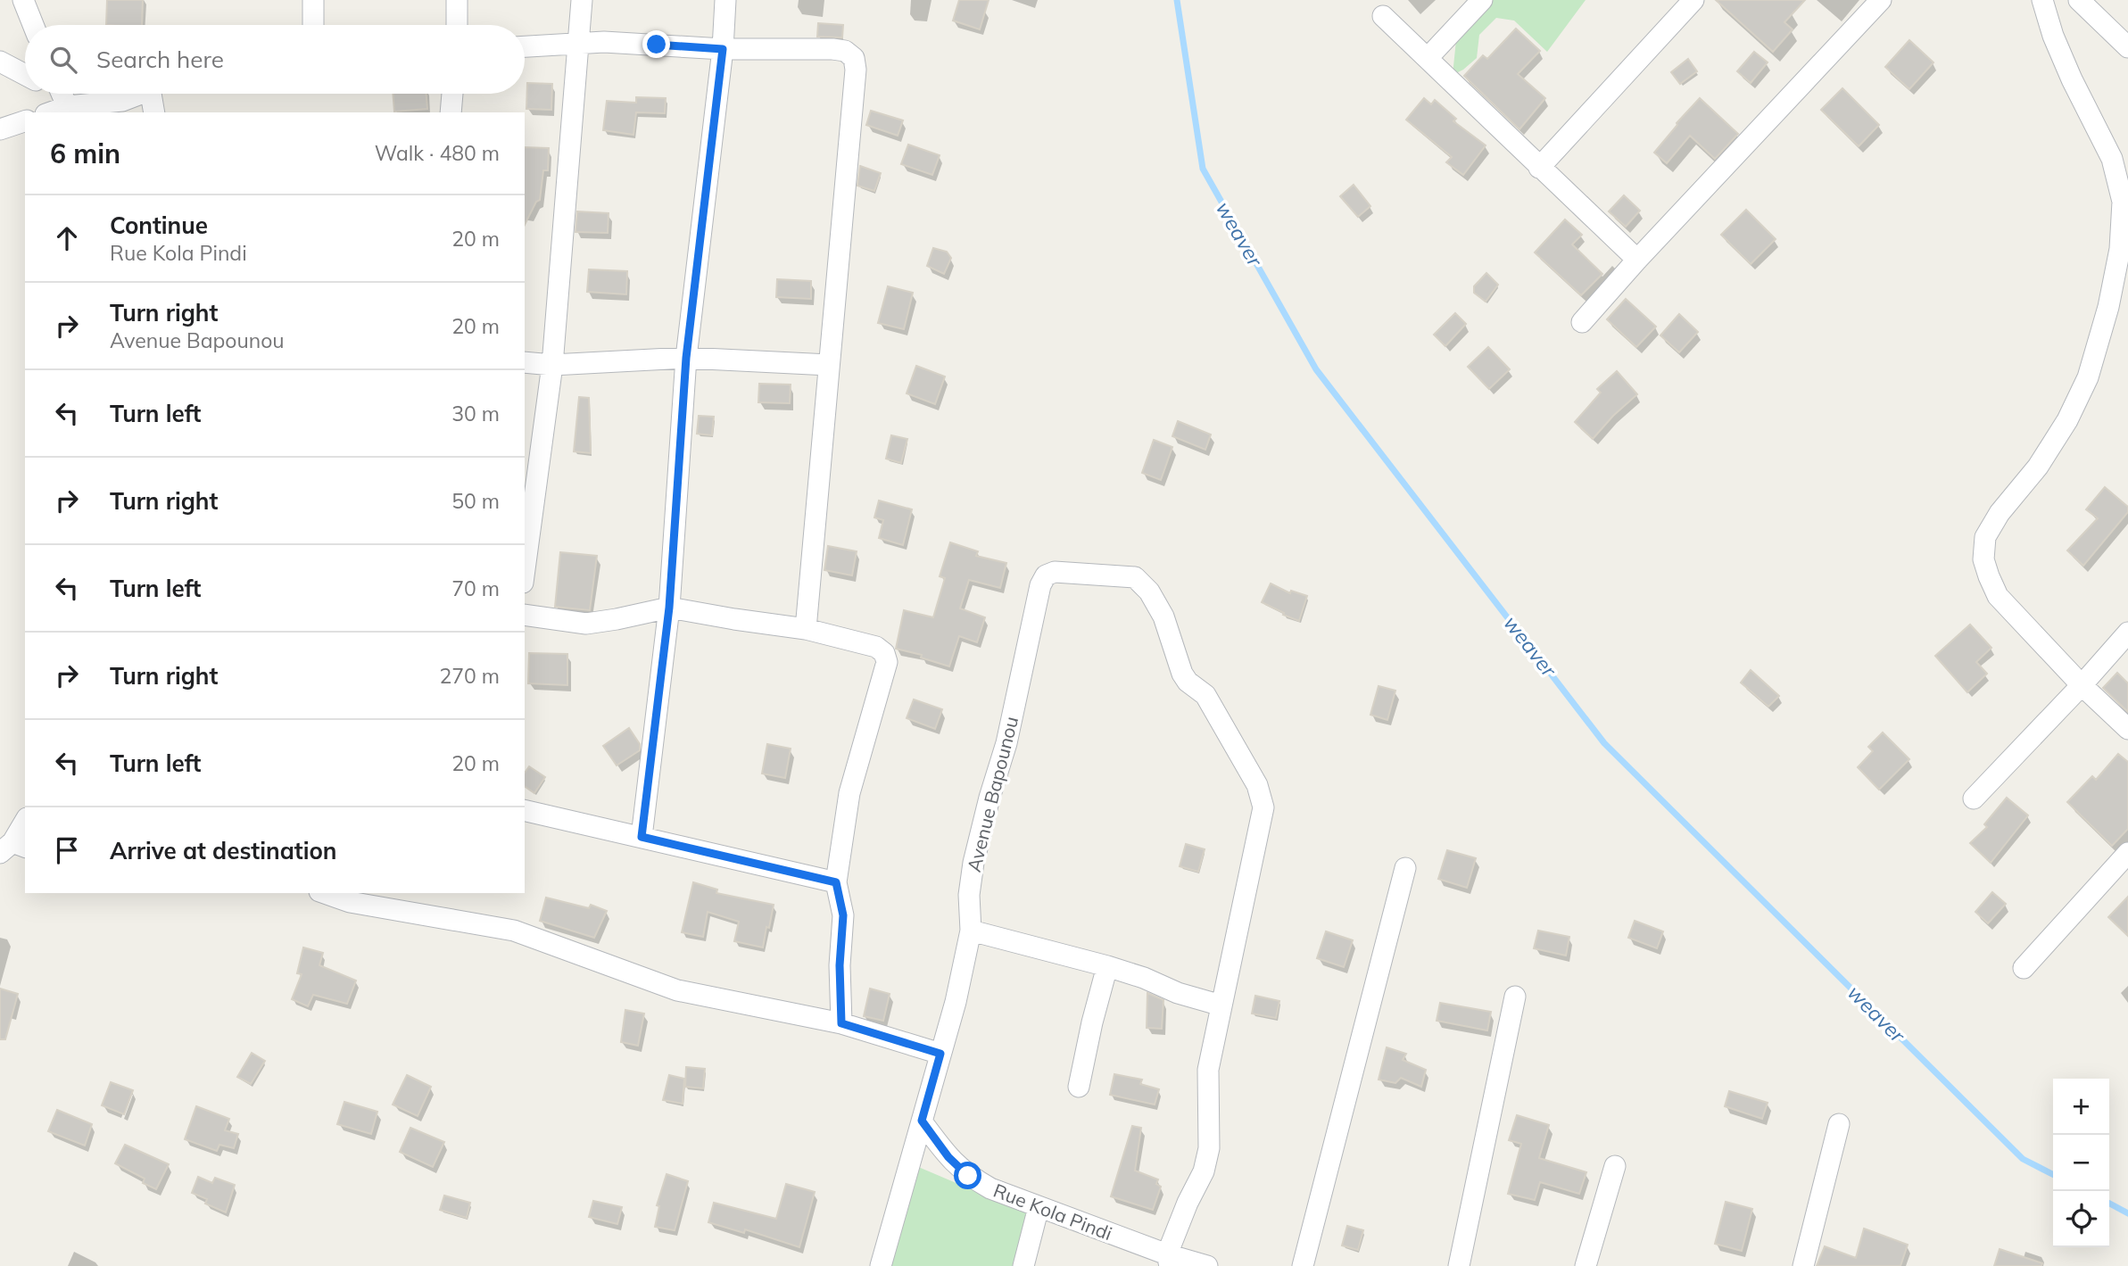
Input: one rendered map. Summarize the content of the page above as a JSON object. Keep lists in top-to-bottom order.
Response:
{
  "streets": {
    "street": ["Avenue Bapounou", "Rue Kola Pindi"]
  },
  "crossings": [
    ["Avenue Bapounou", "Rue Kola Pindi"]
  ],
  "water": ["weaver"],
  "page": {
    "search": "Search here",
    "heading": ["6 min", "Walk · 480 m"],
    "list": [
      ["Continue", "Rue Kola Pindi", "20 m"],
      ["Turn right", "Avenue Bapounou", "20 m"],
      ["Turn left", "30 m"],
      ["Turn right", "50 m"],
      ["Turn left", "70 m"],
      ["Turn right", "270 m"],
      ["Turn left", "20 m"],
      "Arrive at destination"
    ],
    "map_buttons": ["+", "−"]
  }
}
